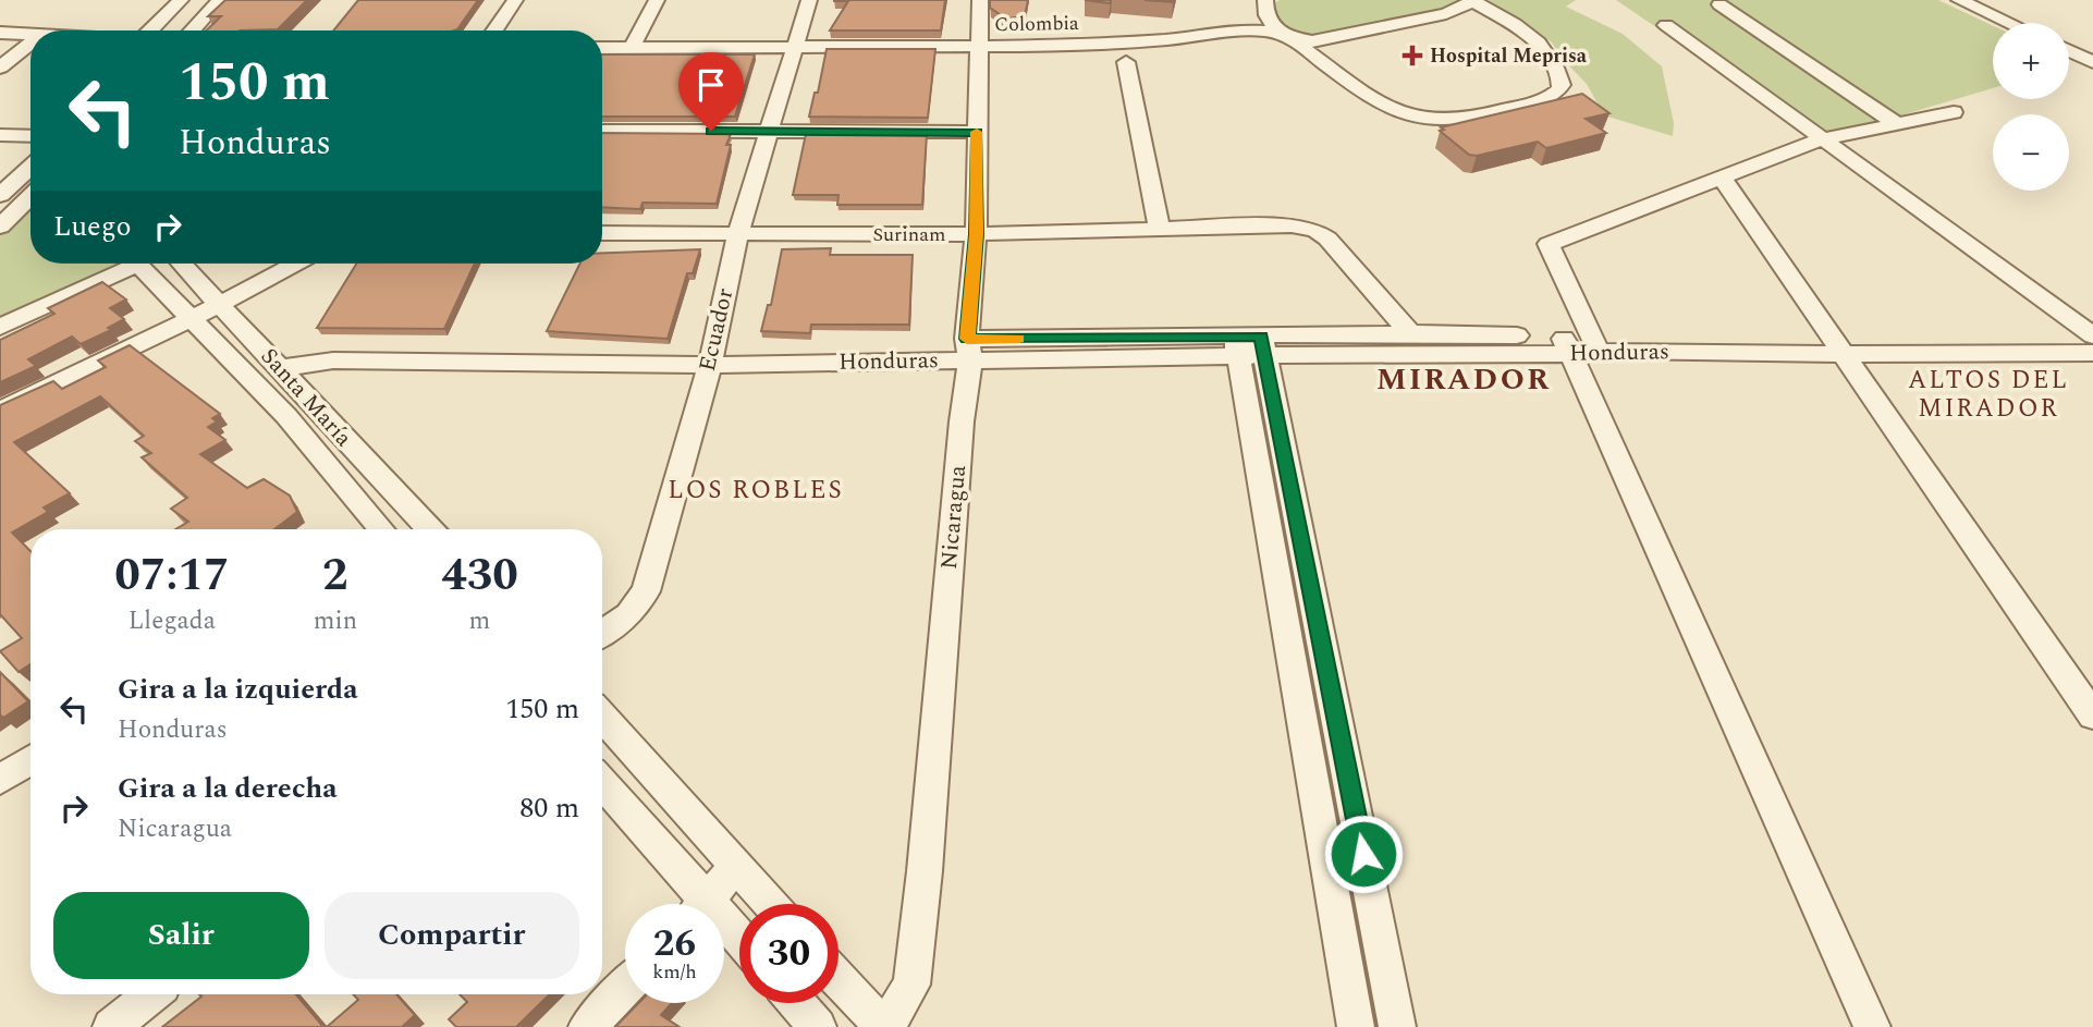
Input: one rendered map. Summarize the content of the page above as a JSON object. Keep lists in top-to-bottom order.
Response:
{
  "streets": {
    "street": [
      "Colombia",
      "Surinam",
      "Ecuador",
      "Honduras",
      "Santa María",
      "Nicaragua"
    ]
  },
  "crossings": [
    ["Colombia", "Ecuador"],
    ["Colombia", "Nicaragua"],
    ["Surinam", "Ecuador"],
    ["Surinam", "Honduras"],
    ["Surinam", "Nicaragua"],
    ["Ecuador", "Honduras"],
    ["Honduras", "Santa María"],
    ["Honduras", "Nicaragua"]
  ],
  "districts": ["MIRADOR", "ALTOS DEL MIRADOR", "LOS ROBLES"],
  "places": {
    "health": ["Hospital Meprisa"]
  },
  "page": {
    "map_buttons": ["+", "−"],
    "turn": ["150 m", "Honduras"],
    "then": "Luego",
    "eta": [
      "07:17",
      "Llegada",
      "2",
      "min",
      "430",
      "m"
    ],
    "list": [
      {
        "name": "Gira a la izquierda",
        "note": "Honduras",
        "value": "150 m"
      },
      {
        "name": "Gira a la derecha",
        "note": "Nicaragua",
        "value": "80 m"
      }
    ],
    "buttons": ["Salir", "Compartir"],
    "speed": "26 km/h",
    "limit": "30"
  }
}
